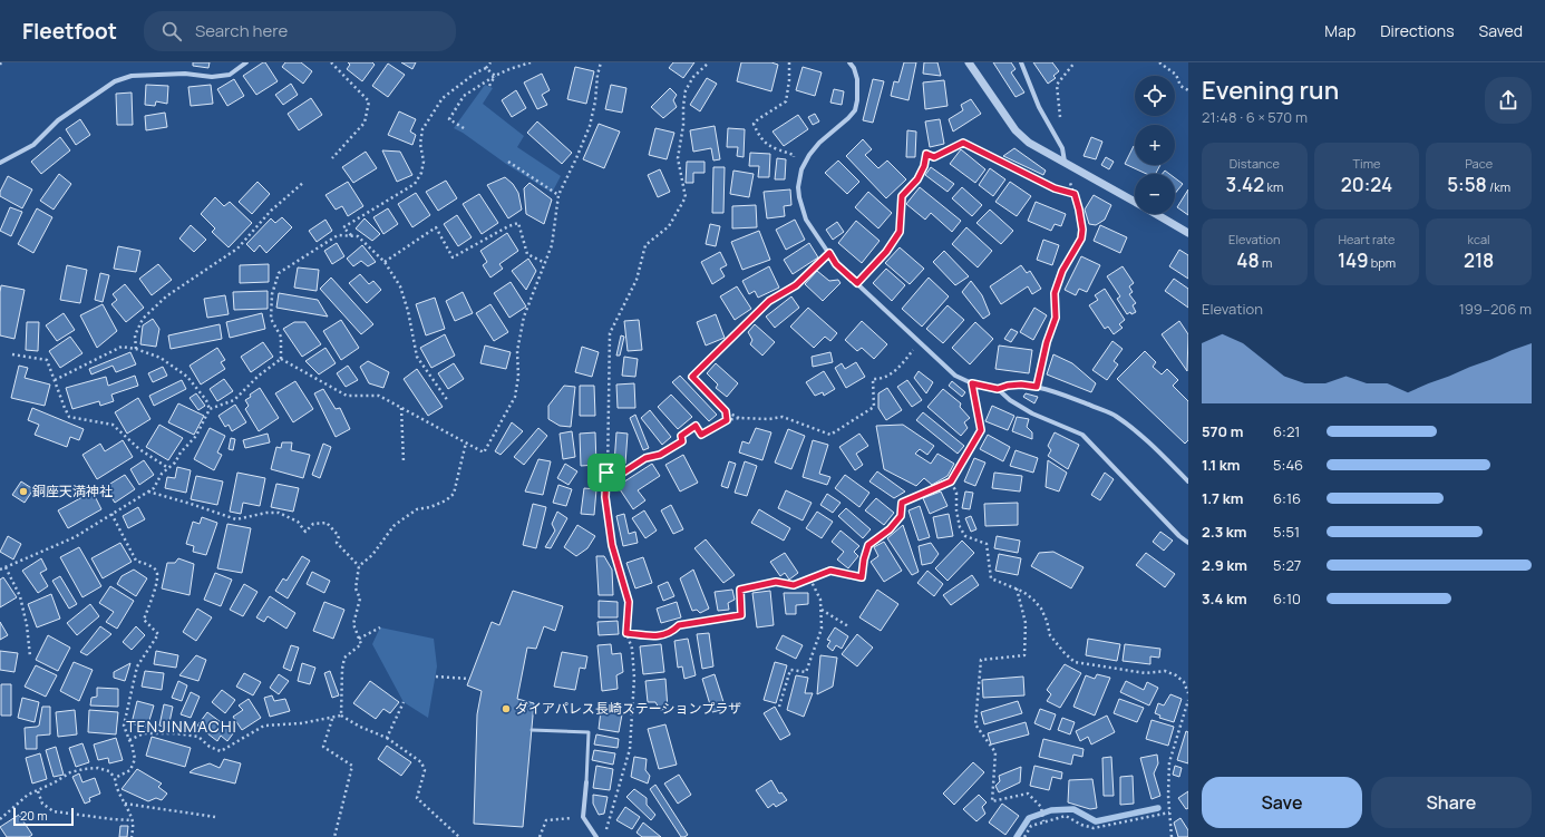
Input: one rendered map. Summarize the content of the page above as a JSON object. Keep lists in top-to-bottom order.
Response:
{
  "districts": ["TENJINMACHI"],
  "places": ["銅座天満神社", "ダイアパレス長崎ステーションプラザ"],
  "scale_bar": "20 m",
  "page": {
    "header": "Fleetfoot",
    "search": "Search here",
    "nav": ["Map", "Directions", "Saved"],
    "heading": ["Evening run", "21:48 · 6 × 570 m"],
    "map_buttons": ["+", "−"],
    "stats": [
      ["Distance", "3.42 km"],
      ["Time", "20:24"],
      ["Pace", "5:58 /km"],
      ["Elevation", "48 m"],
      ["Heart rate", "149 bpm"],
      ["kcal", "218"]
    ],
    "chart": ["Elevation", "199–206 m"],
    "list": [
      {
        "name": "570 m",
        "note": "6:21"
      },
      {
        "name": "1.1 km",
        "note": "5:46"
      },
      {
        "name": "1.7 km",
        "note": "6:16"
      },
      {
        "name": "2.3 km",
        "note": "5:51"
      },
      {
        "name": "2.9 km",
        "note": "5:27"
      },
      {
        "name": "3.4 km",
        "note": "6:10"
      }
    ],
    "buttons": ["Save", "Share"],
    "scale": "20 m"
  }
}
